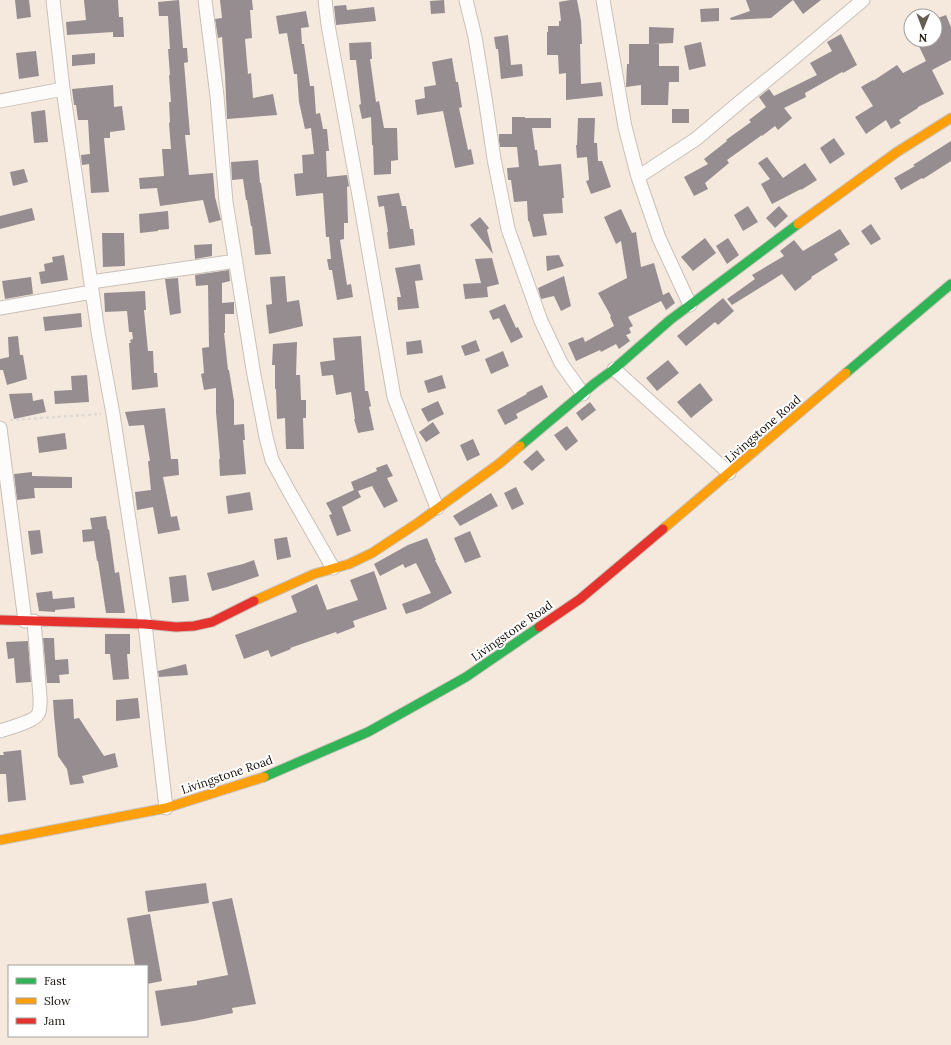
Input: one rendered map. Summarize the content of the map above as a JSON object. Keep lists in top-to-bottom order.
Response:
{
  "streets": {
    "main road": ["Livingstone Road"]
  },
  "legend": ["Fast", "Slow", "Jam"],
  "north": "bottom"
}
